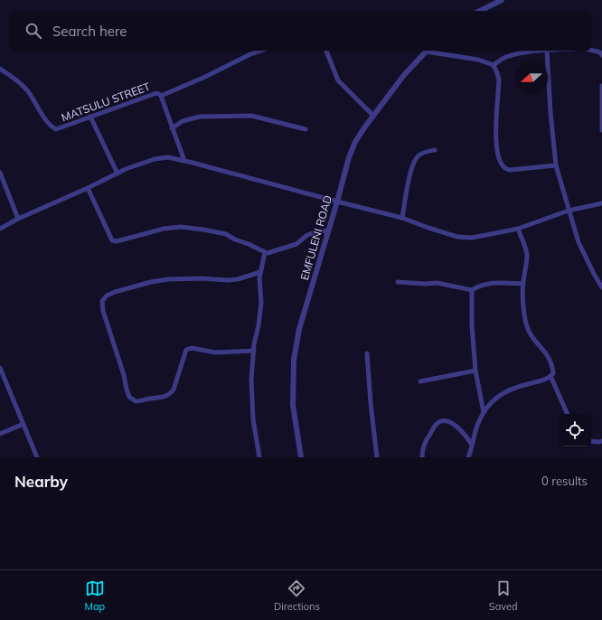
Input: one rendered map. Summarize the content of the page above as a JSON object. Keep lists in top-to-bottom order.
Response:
{
  "streets": {
    "street": ["MATSULU STREET", "EMFULENI ROAD"]
  },
  "north": "left",
  "page": {
    "search": "Search here",
    "heading": ["Nearby", "0 results"],
    "nav": ["Map", "Directions", "Saved"]
  }
}
